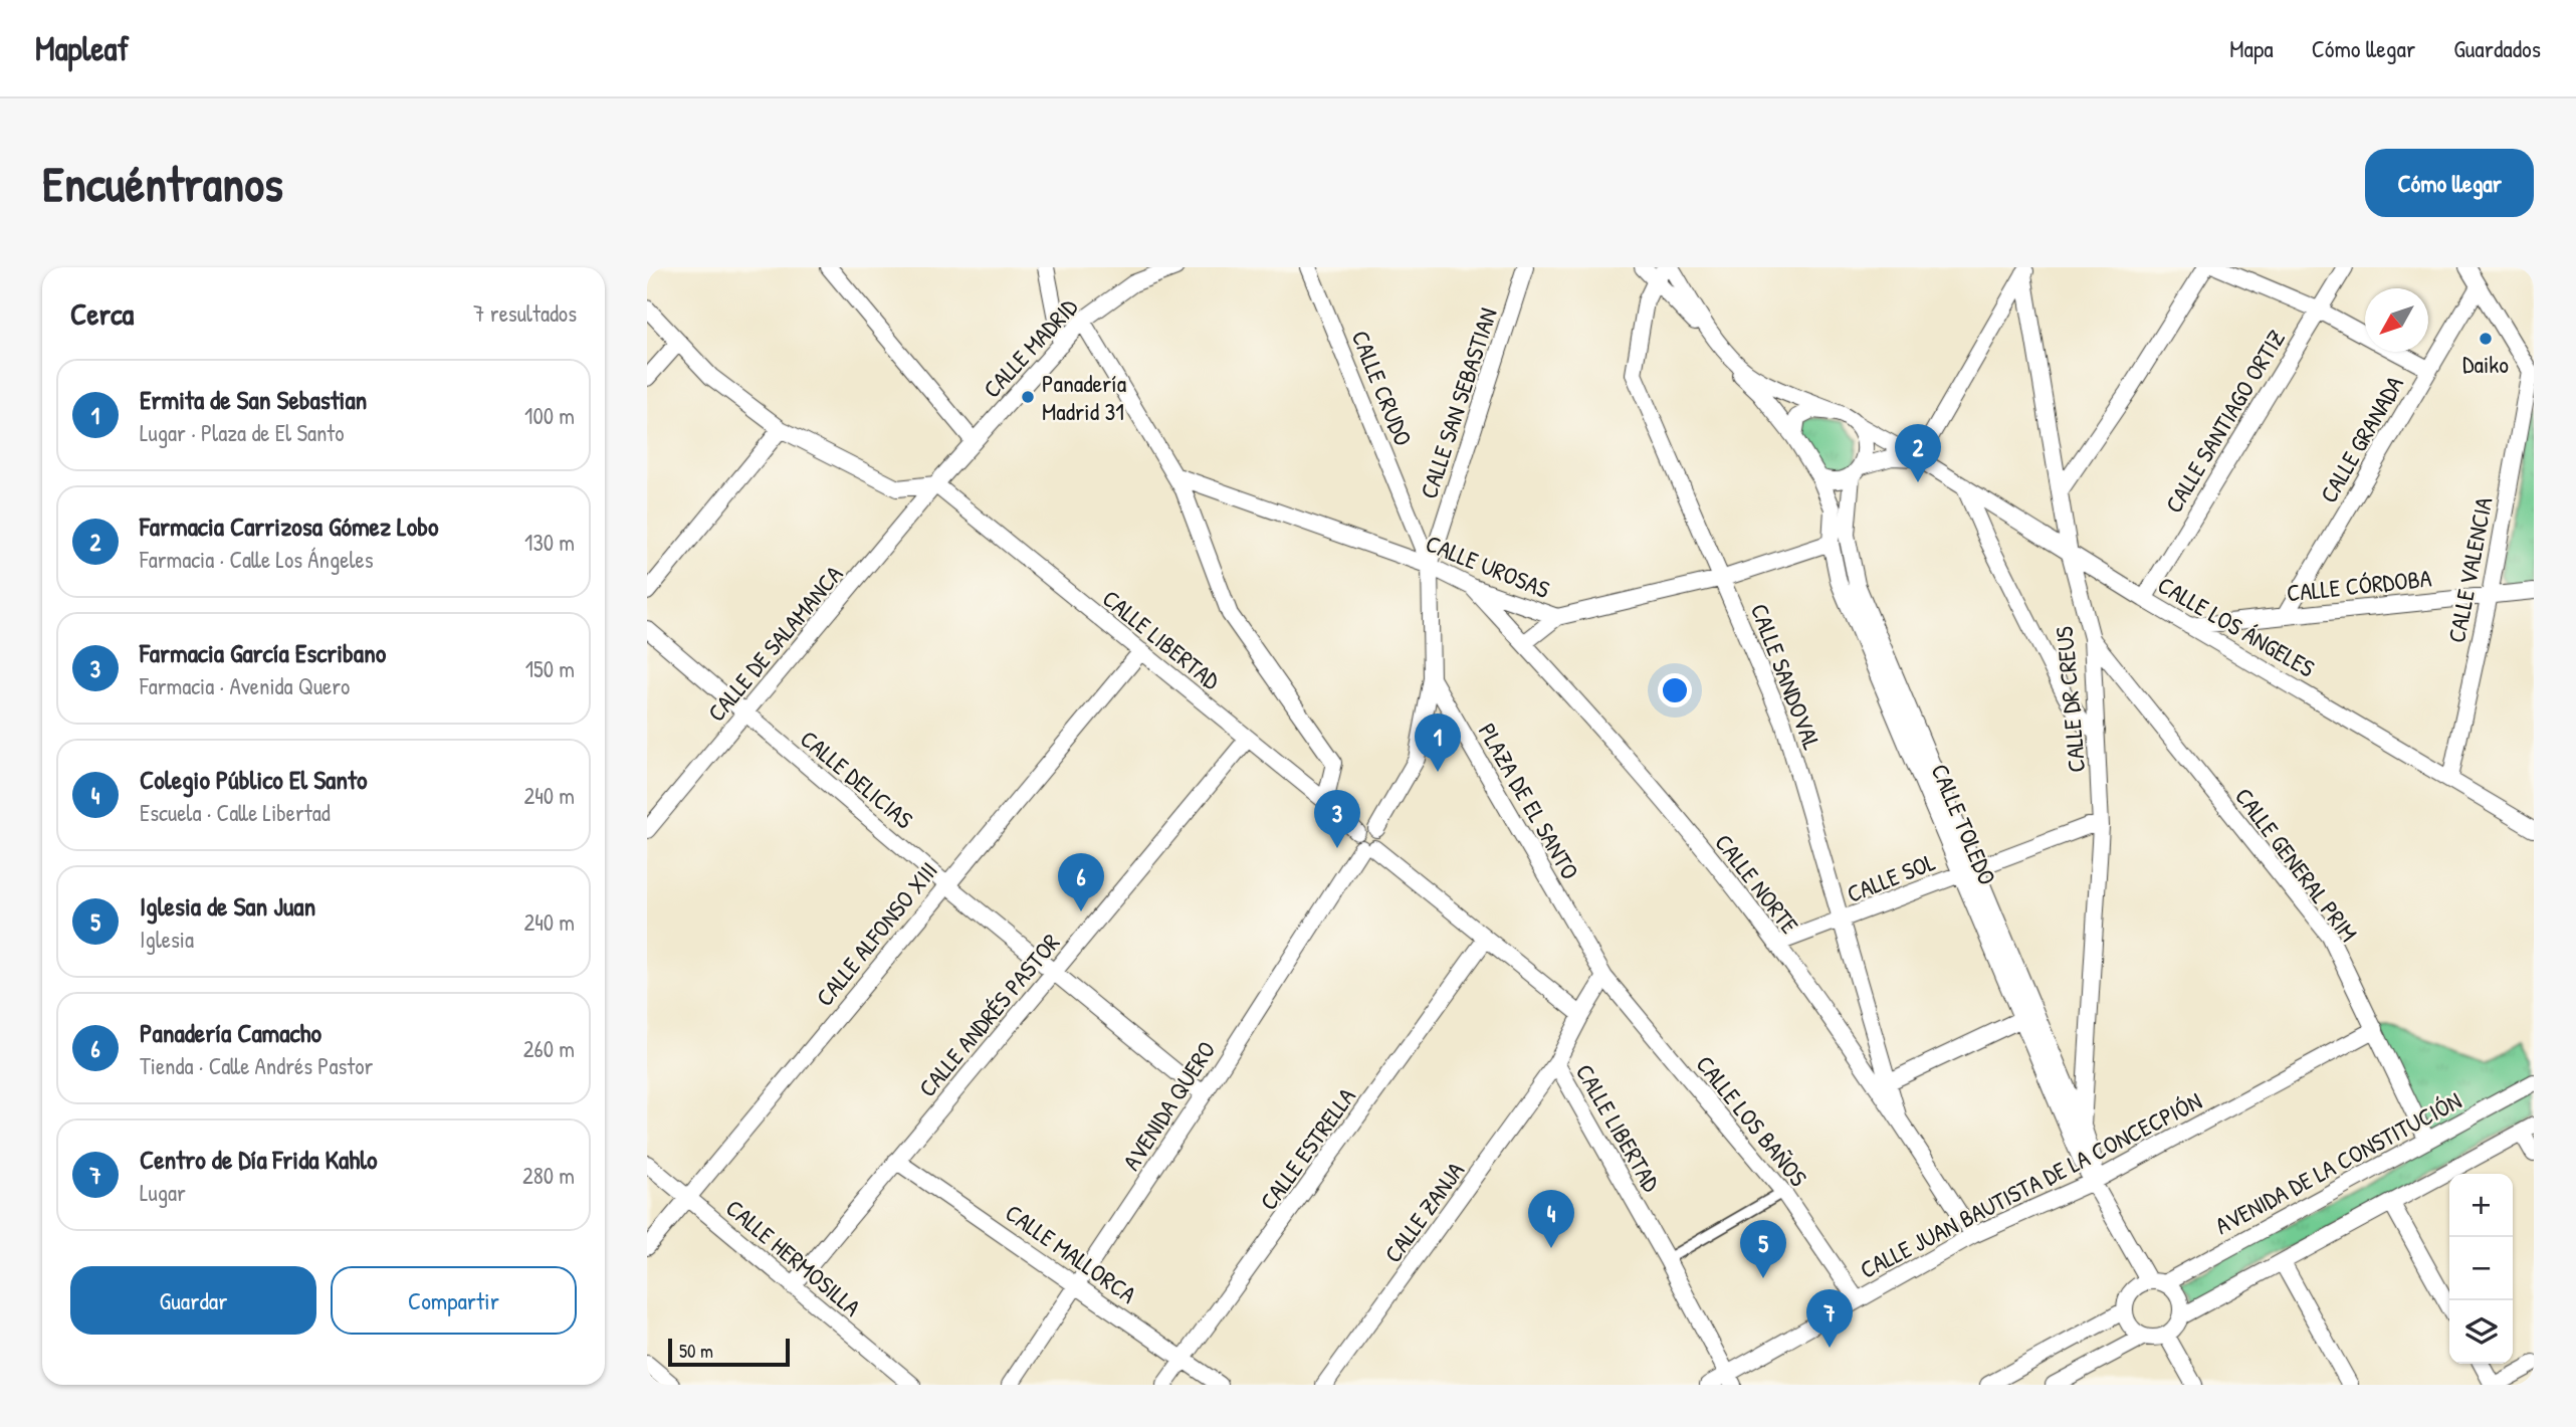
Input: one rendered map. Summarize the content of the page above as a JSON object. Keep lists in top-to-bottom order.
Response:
{
  "streets": {
    "street": [
      "CALLE MADRID",
      "CALLE CRUDO",
      "CALLE SAN SEBASTIAN",
      "CALLE SANTIAGO ORTIZ",
      "CALLE GRANADA",
      "CALLE UROSAS",
      "CALLE VALENCIA",
      "CALLE CÓRDOBA",
      "CALLE LOS ÁNGELES",
      "CALLE LIBERTAD",
      "CALLE DE SALAMANCA",
      "CALLE SANDOVAL",
      "CALLE DR CREUS",
      "CALLE DELICIAS",
      "PLAZA DE EL SANTO",
      "CALLE TOLEDO",
      "CALLE GENERAL PRIM",
      "CALLE SOL",
      "CALLE NORTE",
      "CALLE ALFONSO XIII",
      "CALLE ANDRÉS PASTOR",
      "AVENIDA QUERO",
      "CALLE LOS BAÑOS",
      "CALLE ESTRELLA",
      "AVENIDA DE LA CONSTITUCIÓN",
      "CALLE JUAN BAUTISTA DE LA CONCECPIÓN",
      "CALLE ZANJA",
      "CALLE MALLORCA",
      "CALLE HERMOSILLA"
    ]
  },
  "crossings": [
    ["CALLE MADRID", "CALLE LIBERTAD"],
    ["CALLE MADRID", "CALLE DE SALAMANCA"],
    ["CALLE CRUDO", "CALLE SAN SEBASTIAN"],
    ["CALLE CRUDO", "CALLE UROSAS"],
    ["CALLE SAN SEBASTIAN", "CALLE UROSAS"],
    ["CALLE SAN SEBASTIAN", "PLAZA DE EL SANTO"],
    ["CALLE SANTIAGO ORTIZ", "CALLE LOS ÁNGELES"],
    ["CALLE GRANADA", "CALLE CÓRDOBA"],
    ["CALLE UROSAS", "CALLE SANDOVAL"],
    ["CALLE UROSAS", "CALLE TOLEDO"],
    ["CALLE UROSAS", "CALLE NORTE"],
    ["CALLE VALENCIA", "CALLE CÓRDOBA"],
    ["CALLE VALENCIA", "CALLE LOS ÁNGELES"],
    ["CALLE CÓRDOBA", "CALLE LOS ÁNGELES"],
    ["CALLE LOS ÁNGELES", "CALLE SANDOVAL"],
    ["CALLE LOS ÁNGELES", "CALLE DR CREUS"],
    ["CALLE LOS ÁNGELES", "CALLE TOLEDO"],
    ["CALLE LIBERTAD", "CALLE DE SALAMANCA"],
    ["CALLE LIBERTAD", "CALLE ALFONSO XIII"],
    ["CALLE LIBERTAD", "CALLE ANDRÉS PASTOR"],
    ["CALLE LIBERTAD", "AVENIDA QUERO"],
    ["CALLE LIBERTAD", "CALLE JUAN BAUTISTA DE LA CONCECPIÓN"],
    ["CALLE LIBERTAD", "CALLE ZANJA"],
    ["CALLE DE SALAMANCA", "CALLE DELICIAS"],
    ["CALLE SANDOVAL", "CALLE SOL"],
    ["CALLE SANDOVAL", "CALLE NORTE"],
    ["CALLE DR CREUS", "CALLE TOLEDO"],
    ["CALLE DR CREUS", "CALLE GENERAL PRIM"],
    ["CALLE DR CREUS", "CALLE SOL"],
    ["CALLE DELICIAS", "CALLE ALFONSO XIII"],
    ["CALLE DELICIAS", "CALLE ANDRÉS PASTOR"],
    ["CALLE DELICIAS", "AVENIDA QUERO"],
    ["PLAZA DE EL SANTO", "CALLE LOS BAÑOS"],
    ["CALLE TOLEDO", "CALLE SOL"],
    ["CALLE TOLEDO", "AVENIDA DE LA CONSTITUCIÓN"],
    ["CALLE TOLEDO", "CALLE JUAN BAUTISTA DE LA CONCECPIÓN"],
    ["CALLE GENERAL PRIM", "AVENIDA DE LA CONSTITUCIÓN"],
    ["CALLE GENERAL PRIM", "CALLE JUAN BAUTISTA DE LA CONCECPIÓN"],
    ["CALLE SOL", "CALLE NORTE"],
    ["CALLE NORTE", "CALLE JUAN BAUTISTA DE LA CONCECPIÓN"],
    ["CALLE ALFONSO XIII", "CALLE HERMOSILLA"],
    ["CALLE ANDRÉS PASTOR", "CALLE MALLORCA"],
    ["CALLE ANDRÉS PASTOR", "CALLE HERMOSILLA"],
    ["AVENIDA QUERO", "CALLE MALLORCA"],
    ["CALLE LOS BAÑOS", "CALLE JUAN BAUTISTA DE LA CONCECPIÓN"],
    ["CALLE ESTRELLA", "CALLE MALLORCA"]
  ],
  "places": ["Daiko", "Panadería Madrid 31"],
  "scale_bar": "50 m",
  "north": "bottom left",
  "page": {
    "header": "Mapleaf",
    "nav": ["Mapa", "Cómo llegar", "Guardados"],
    "buttons": [
      "Cómo llegar",
      ["Guardar", "Compartir"]
    ],
    "title": "Encuéntranos",
    "heading": ["Cerca", "7 resultados"],
    "list": [
      {
        "mark": "1",
        "name": "Ermita de San Sebastian",
        "note": "Lugar · Plaza de El Santo",
        "value": "100 m"
      },
      {
        "mark": "2",
        "name": "Farmacia Carrizosa Gómez Lobo",
        "note": "Farmacia · Calle Los Ángeles",
        "value": "130 m"
      },
      {
        "mark": "3",
        "name": "Farmacia García Escribano",
        "note": "Farmacia · Avenida Quero",
        "value": "150 m"
      },
      {
        "mark": "4",
        "name": "Colegio Público El Santo",
        "note": "Escuela · Calle Libertad",
        "value": "240 m"
      },
      {
        "mark": "5",
        "name": "Iglesia de San Juan",
        "note": "Iglesia",
        "value": "240 m"
      },
      {
        "mark": "6",
        "name": "Panadería Camacho",
        "note": "Tienda · Calle Andrés Pastor",
        "value": "260 m"
      },
      {
        "mark": "7",
        "name": "Centro de Día Frida Kahlo",
        "note": "Lugar",
        "value": "280 m"
      }
    ],
    "pins": [
      "2",
      "1",
      "3",
      "6",
      "4",
      "5",
      "7"
    ],
    "map_buttons": ["+", "−"],
    "scale": "50 m"
  }
}
